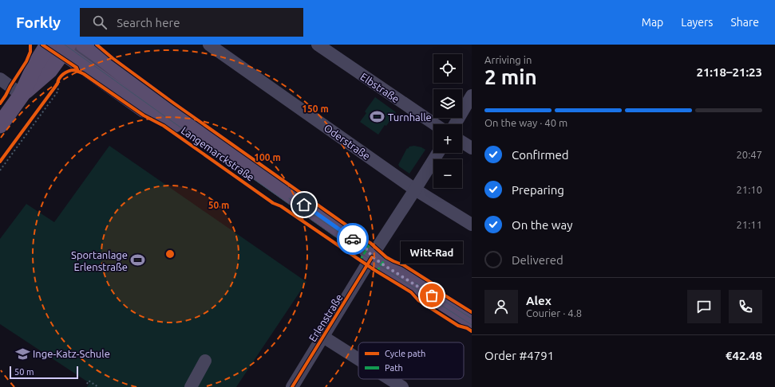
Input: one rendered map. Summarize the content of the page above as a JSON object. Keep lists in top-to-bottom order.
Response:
{
  "streets": {
    "main road": ["Langemarckstraße"],
    "street": ["Elbstraße", "Oderstraße", "Erlenstraße"]
  },
  "crossings": [
    ["Oderstraße", "Erlenstraße"],
    ["Langemarckstraße", "Erlenstraße"]
  ],
  "places": {
    "sports": ["Turnhalle", "Sportanlage Erlenstraße"],
    "other": ["Witt-Rad"],
    "school or university": ["Inge-Katz-Schule"]
  },
  "legend": ["Cycle path", "Path"],
  "scale_bar": "50 m",
  "page": {
    "header": "Forkly",
    "search": "Search here",
    "nav": ["Map", "Layers", "Share"],
    "heading": ["2 min", "Arriving in", "21:18–21:23"],
    "panel": [
      "Alex",
      "Courier · 4.8",
      "Order #4791",
      "€42.48"
    ],
    "map_buttons": ["+", "−"],
    "bar": "On the way · 40 m",
    "list": [
      ["Confirmed", "20:47"],
      ["Preparing", "21:10"],
      ["On the way", "21:11"],
      "Delivered"
    ],
    "bubble": "Witt-Rad",
    "scale": "50 m"
  },
  "rings": ["150 m", "100 m", "50 m"]
}
